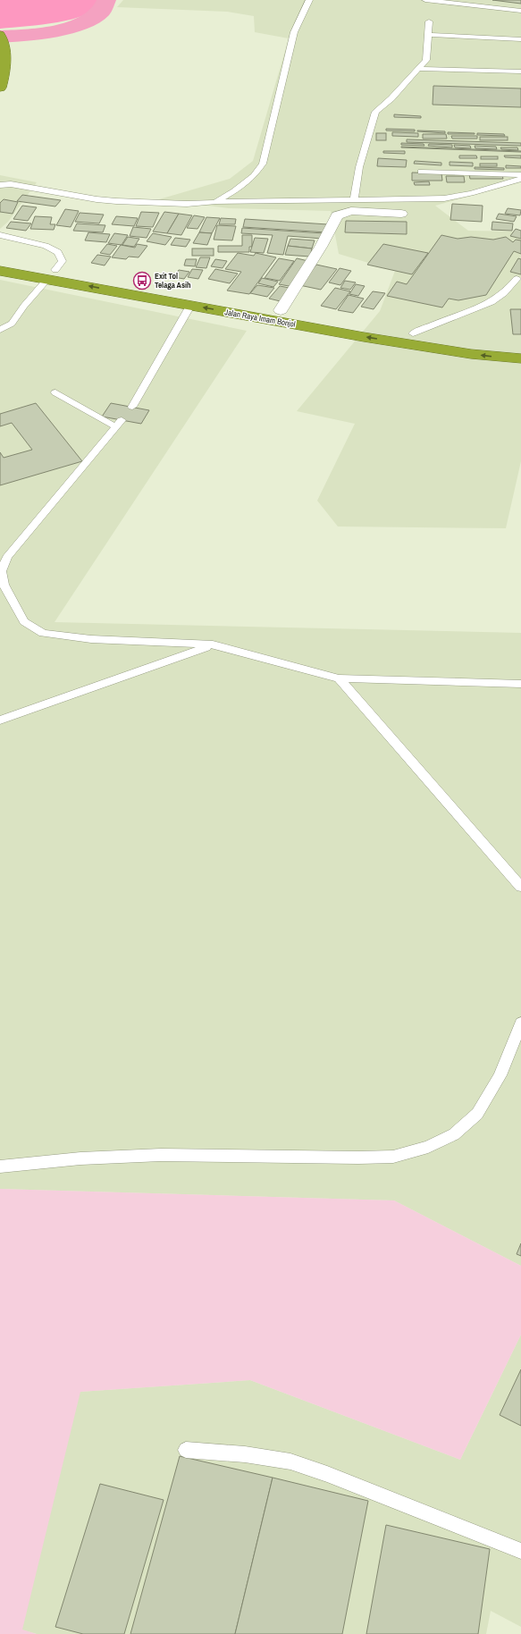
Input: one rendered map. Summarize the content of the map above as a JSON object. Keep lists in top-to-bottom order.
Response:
{
  "streets": {
    "highway": ["Jalan Raya Imam Bonjol"]
  },
  "places": {
    "bus stop": ["Exit Tol Telaga Asih"]
  }
}
